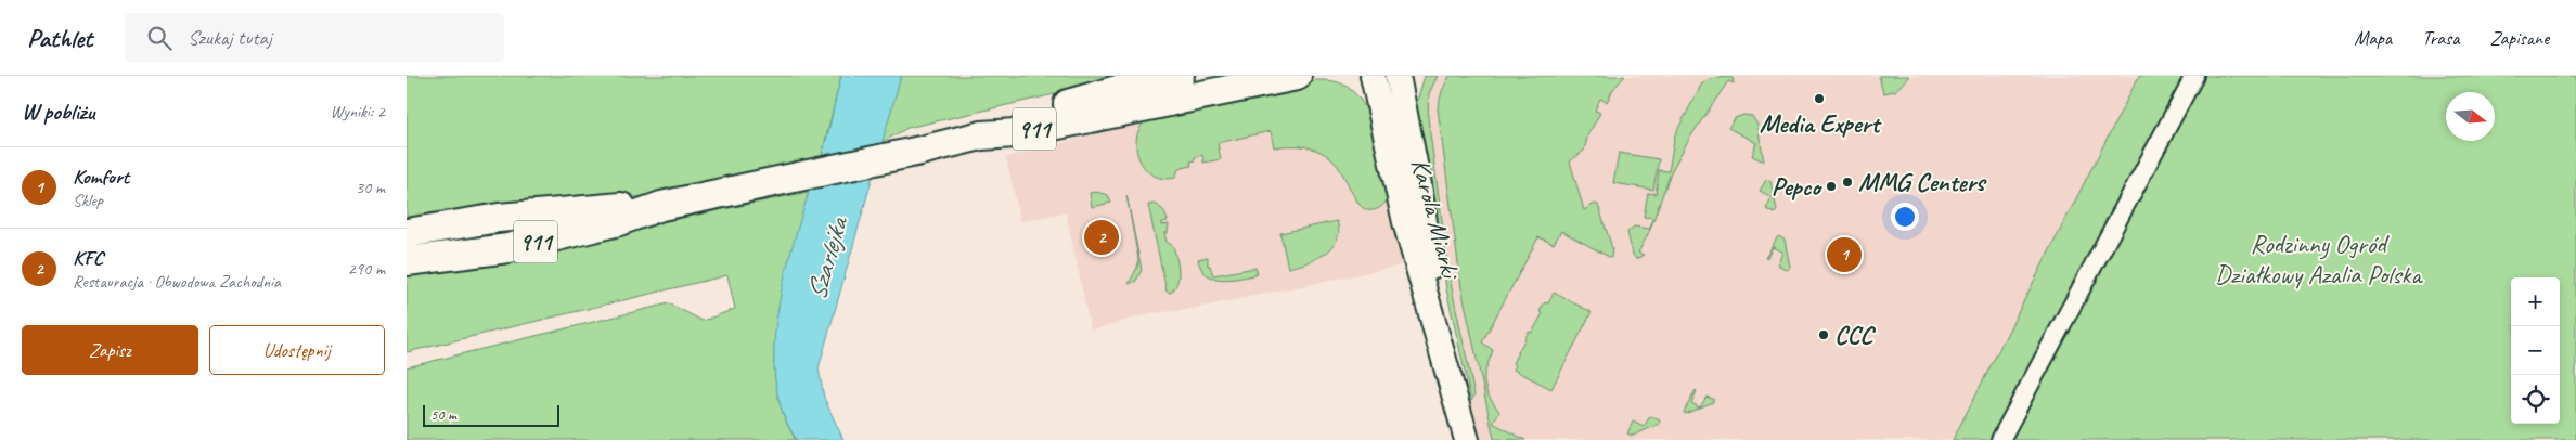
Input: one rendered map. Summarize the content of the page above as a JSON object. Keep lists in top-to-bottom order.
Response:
{
  "streets": {
    "main road": ["911"],
    "street": ["Karola Miarki"]
  },
  "water": ["Szarlejka"],
  "parks": ["Rodzinny Ogród Działkowy Azalia Polska"],
  "places": [
    "Media Expert",
    "MMG Centers",
    "Pepco",
    "CCC"
  ],
  "scale_bar": "50 m",
  "north": "right",
  "page": {
    "header": "Pathlet",
    "search": "Szukaj tutaj",
    "nav": ["Mapa", "Trasa", "Zapisane"],
    "heading": ["W pobliżu", "Wyniki: 2"],
    "list": [
      {
        "mark": "1",
        "name": "Komfort",
        "note": "Sklep",
        "value": "30 m"
      },
      {
        "mark": "2",
        "name": "KFC",
        "note": "Restauracja · Obwodowa Zachodnia",
        "value": "290 m"
      }
    ],
    "pins": ["2", "1"],
    "map_buttons": ["+", "−"],
    "buttons": ["Zapisz", "Udostępnij"],
    "scale": "50 m"
  }
}
